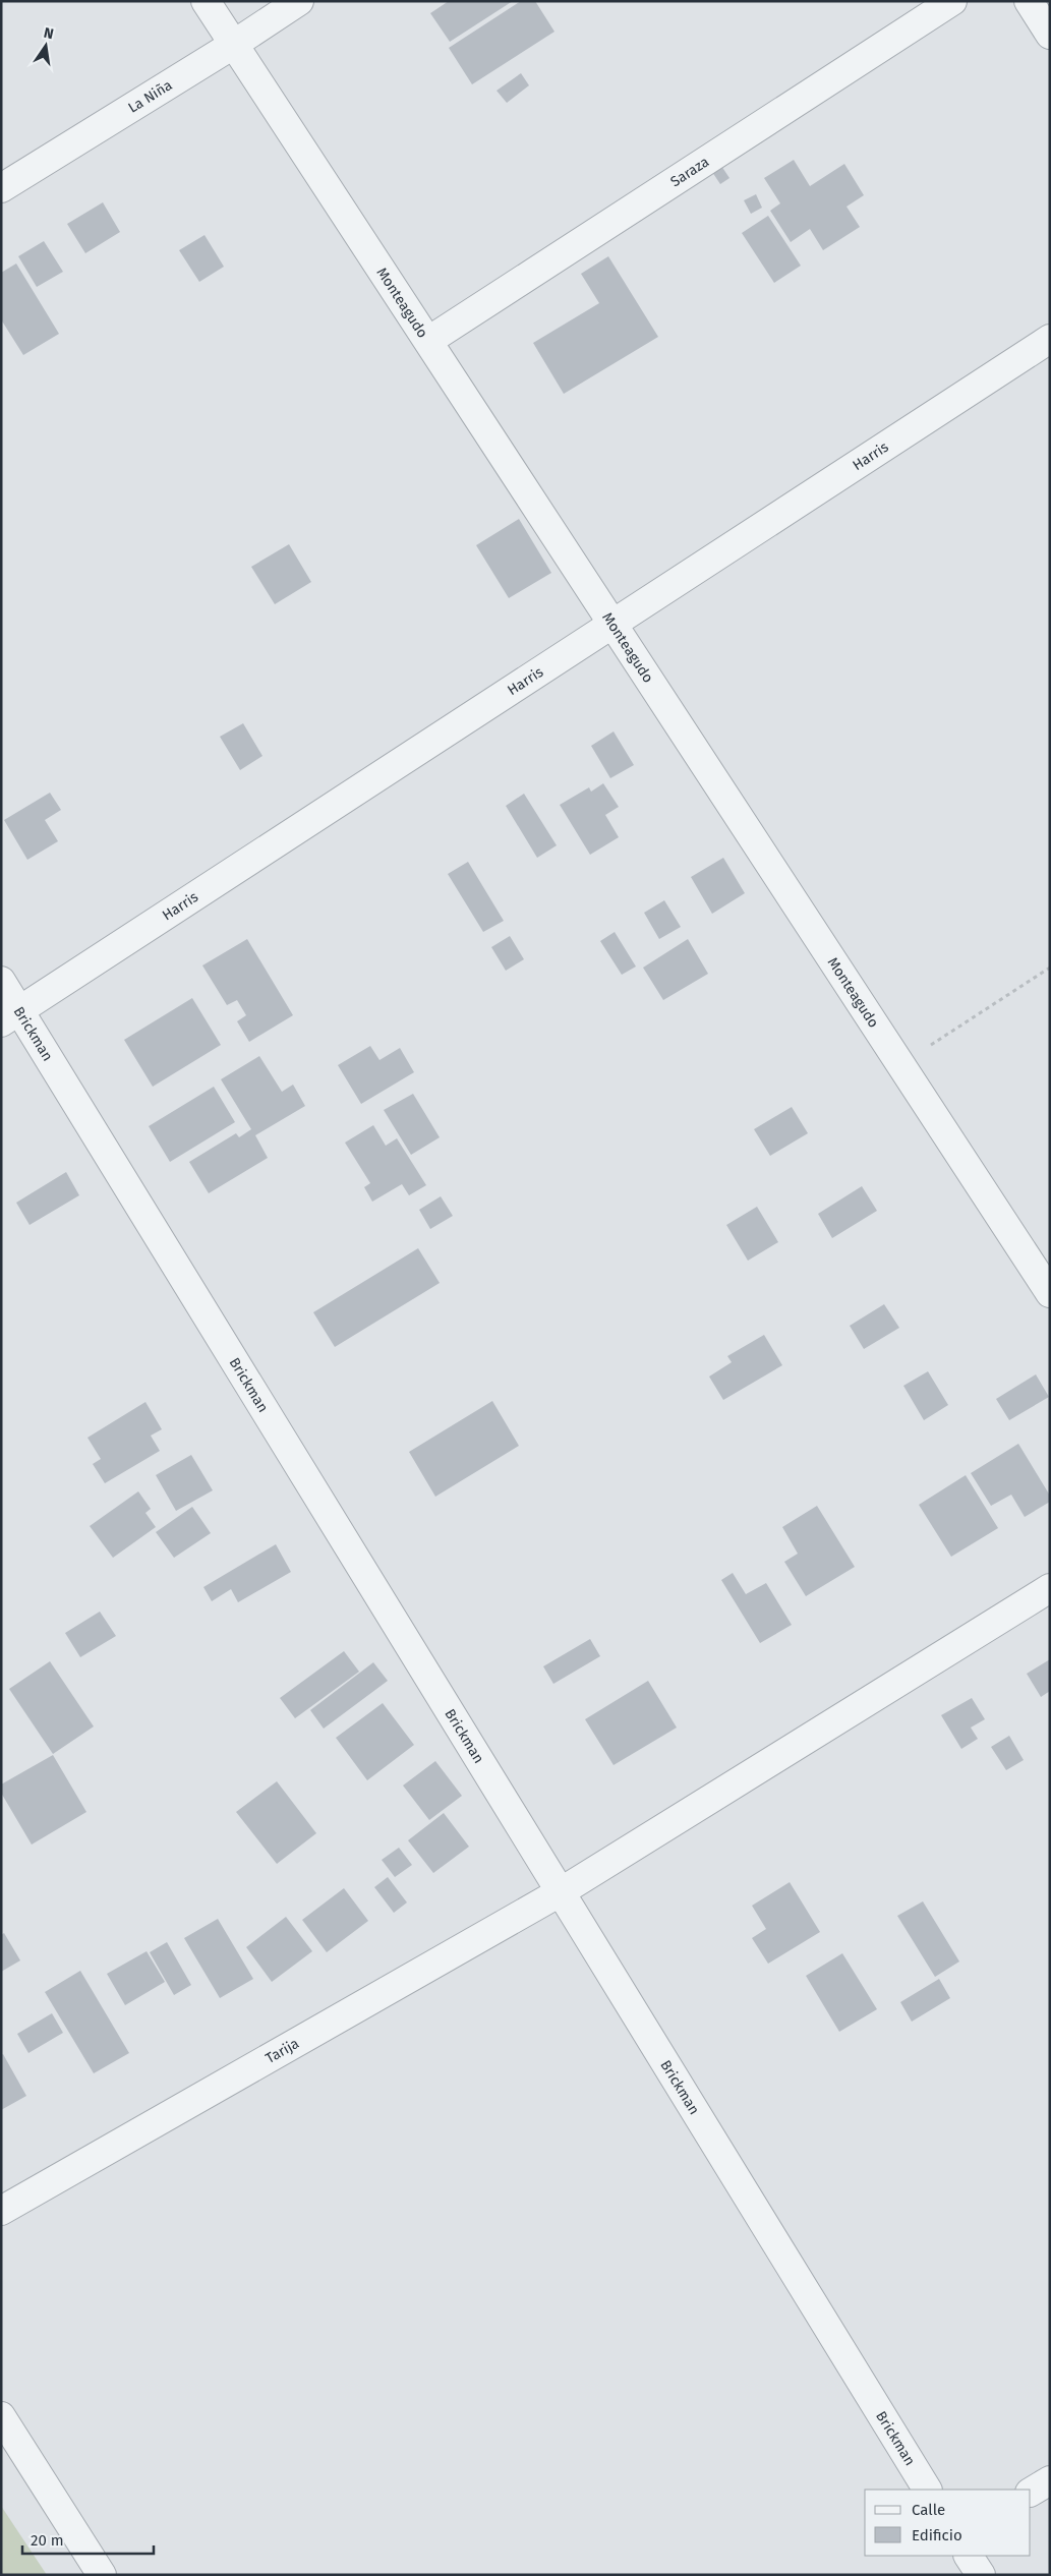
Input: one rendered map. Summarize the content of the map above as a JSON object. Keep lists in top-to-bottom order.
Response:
{
  "streets": {
    "street": [
      "La Niña",
      "Saraza",
      "Monteagudo",
      "Harris",
      "Brickman",
      "Tarija"
    ]
  },
  "crossings": [
    ["La Niña", "Monteagudo"],
    ["Saraza", "Monteagudo"],
    ["Monteagudo", "Harris"],
    ["Harris", "Brickman"],
    ["Brickman", "Tarija"]
  ],
  "legend": ["Calle", "Edificio"],
  "scale_bar": "20 m",
  "north": "top"
}
